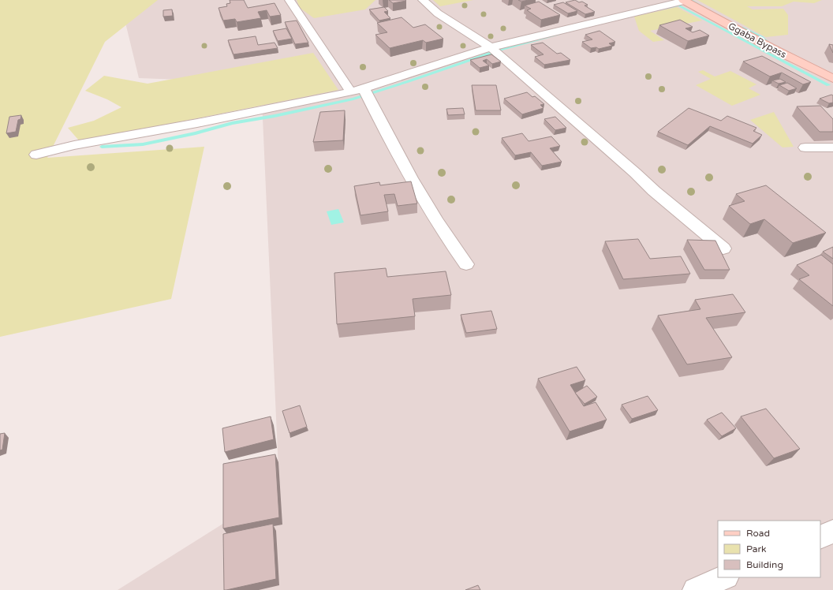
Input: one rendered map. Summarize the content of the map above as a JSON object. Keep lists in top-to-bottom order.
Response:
{
  "streets": {
    "street": ["Ggaba Bypass"]
  },
  "legend": ["Road", "Park", "Building"]
}
